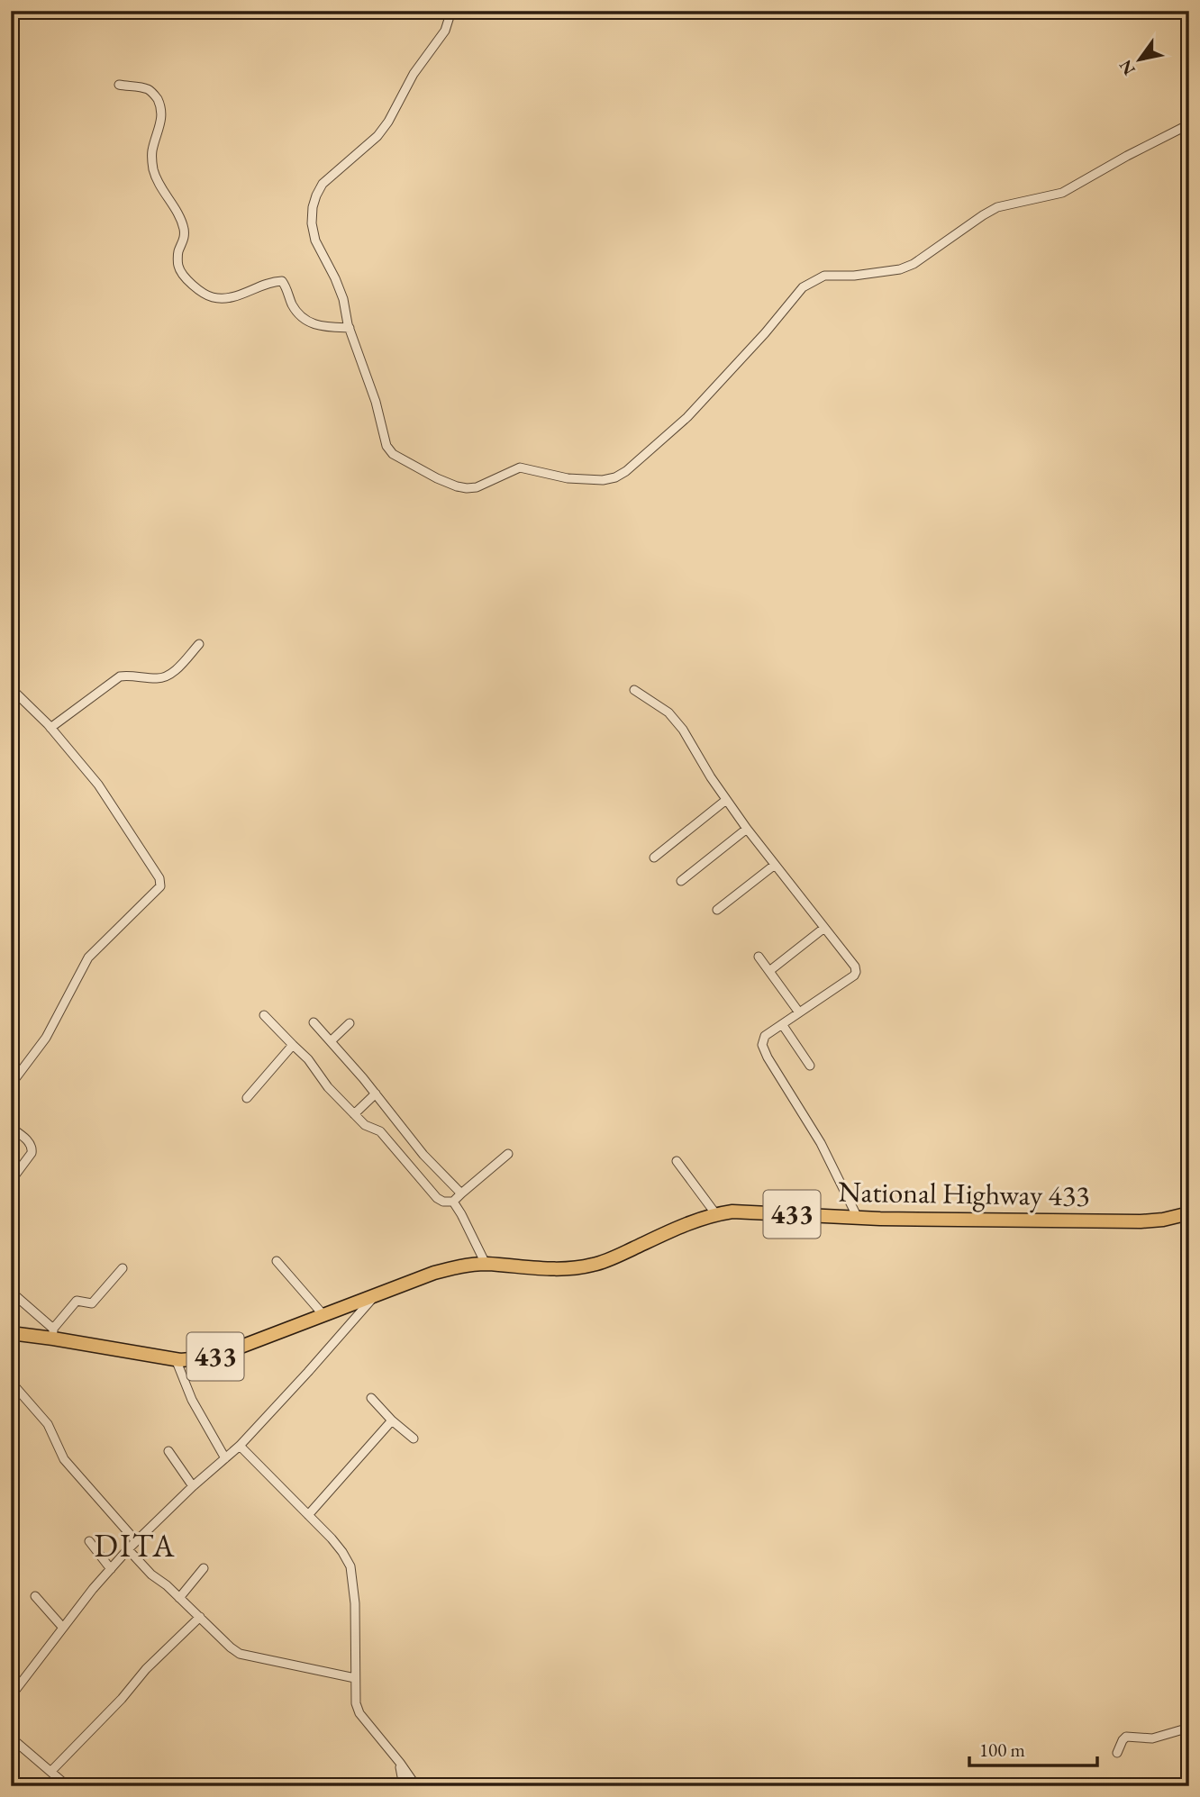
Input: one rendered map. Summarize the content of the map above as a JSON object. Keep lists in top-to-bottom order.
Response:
{
  "streets": {
    "main road": ["National Highway 433", "433"]
  },
  "districts": ["DITA"],
  "scale_bar": "100 m",
  "north": "bottom left"
}
